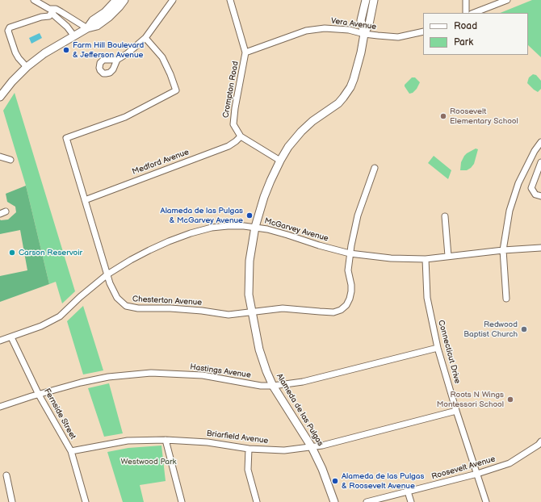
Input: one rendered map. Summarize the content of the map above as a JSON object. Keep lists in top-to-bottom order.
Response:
{
  "streets": {
    "main road": ["Alameda de las Pulgas"],
    "street": [
      "Vera Avenue",
      "Crompton Road",
      "Medford Avenue",
      "McGarvey Avenue",
      "Chesterton Avenue",
      "Connecticut Drive",
      "Hastings Avenue",
      "Fernside Street",
      "Briarfield Avenue",
      "Roosevelt Avenue"
    ]
  },
  "crossings": [
    ["Vera Avenue", "Crompton Road"],
    ["Vera Avenue", "Alameda de las Pulgas"],
    ["Crompton Road", "Medford Avenue"],
    ["Medford Avenue", "Chesterton Avenue"],
    ["McGarvey Avenue", "Chesterton Avenue"],
    ["McGarvey Avenue", "Connecticut Drive"],
    ["McGarvey Avenue", "Alameda de las Pulgas"],
    ["McGarvey Avenue", "Fernside Street"],
    ["Chesterton Avenue", "Alameda de las Pulgas"],
    ["Connecticut Drive", "Hastings Avenue"],
    ["Connecticut Drive", "Briarfield Avenue"],
    ["Connecticut Drive", "Roosevelt Avenue"],
    ["Hastings Avenue", "Alameda de las Pulgas"],
    ["Hastings Avenue", "Fernside Street"],
    ["Alameda de las Pulgas", "Briarfield Avenue"],
    ["Fernside Street", "Briarfield Avenue"]
  ],
  "parks": ["Westwood Park"],
  "places": [
    "Farm Hill Boulevard & Jefferson Avenue",
    "Roosevelt Elementary School",
    "Alameda de las Pulgas & McGarvey Avenue",
    "Carson Reservoir",
    "Redwood Baptist Church",
    "Roots N Wings Montessori School",
    "Alameda de las Pulgas & Roosevelt Avenue"
  ],
  "legend": ["Road", "Park"]
}
